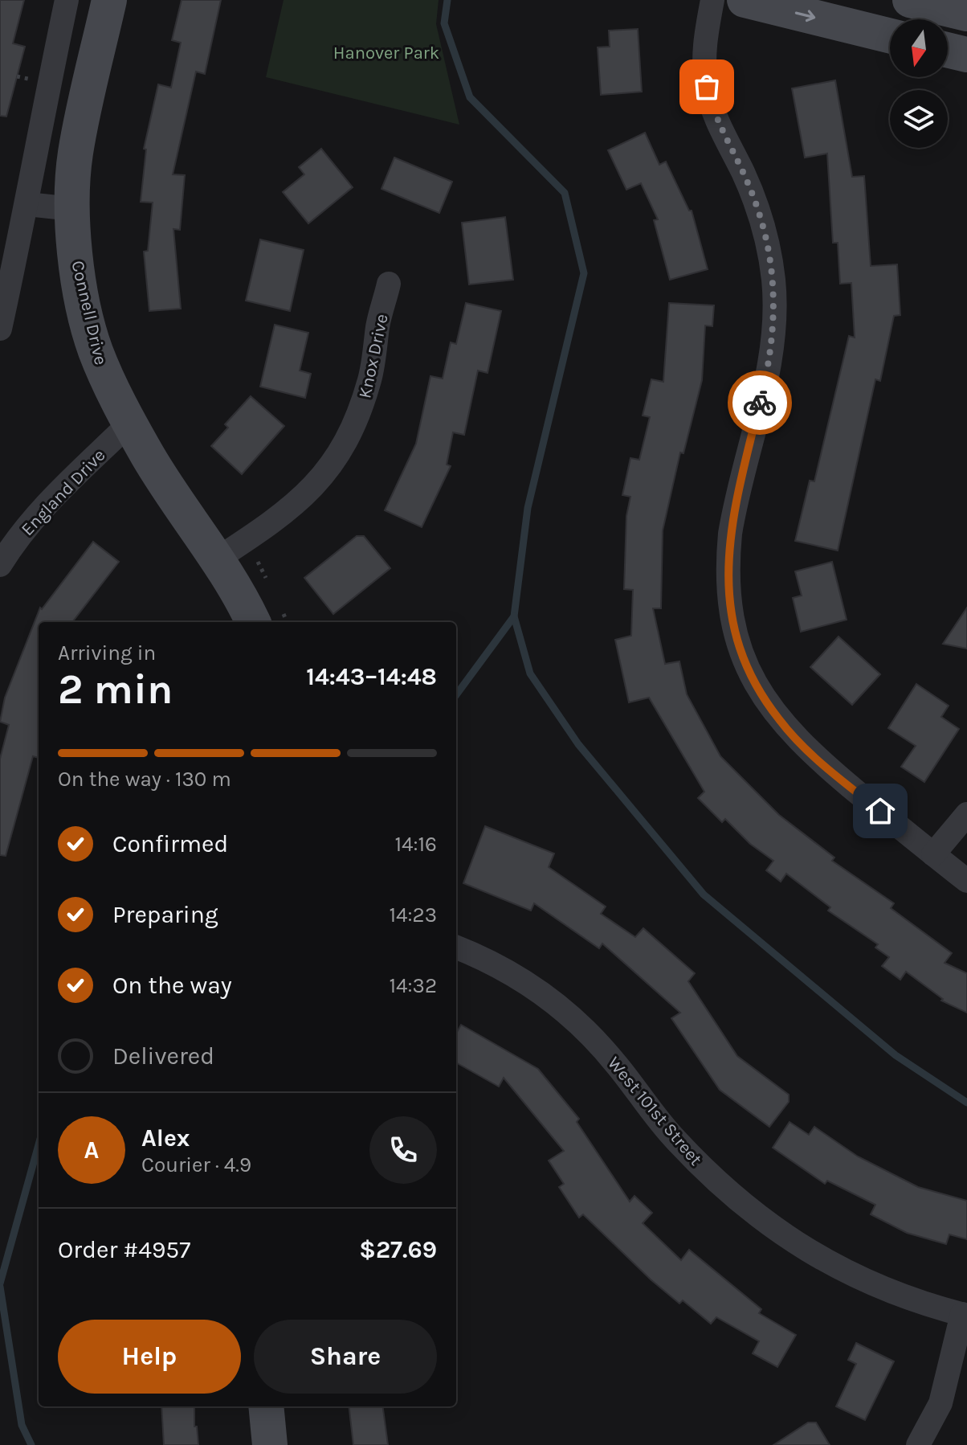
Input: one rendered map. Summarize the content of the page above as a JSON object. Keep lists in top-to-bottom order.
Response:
{
  "streets": {
    "street": [
      "Connell Drive",
      "Knox Drive",
      "England Drive",
      "West 101st Street"
    ]
  },
  "crossings": [
    ["Connell Drive", "Knox Drive"],
    ["Connell Drive", "England Drive"]
  ],
  "parks": ["Hanover Park"],
  "north": "bottom",
  "page": {
    "heading": ["2 min", "Arriving in", "14:43–14:48"],
    "panel": [
      "Alex",
      "Courier · 4.9",
      "Order #4957",
      "$27.69"
    ],
    "bar": "On the way · 130 m",
    "list": [
      ["Confirmed", "14:16"],
      ["Preparing", "14:23"],
      ["On the way", "14:32"],
      "Delivered"
    ],
    "round": "A",
    "buttons": ["Help", "Share"]
  }
}
